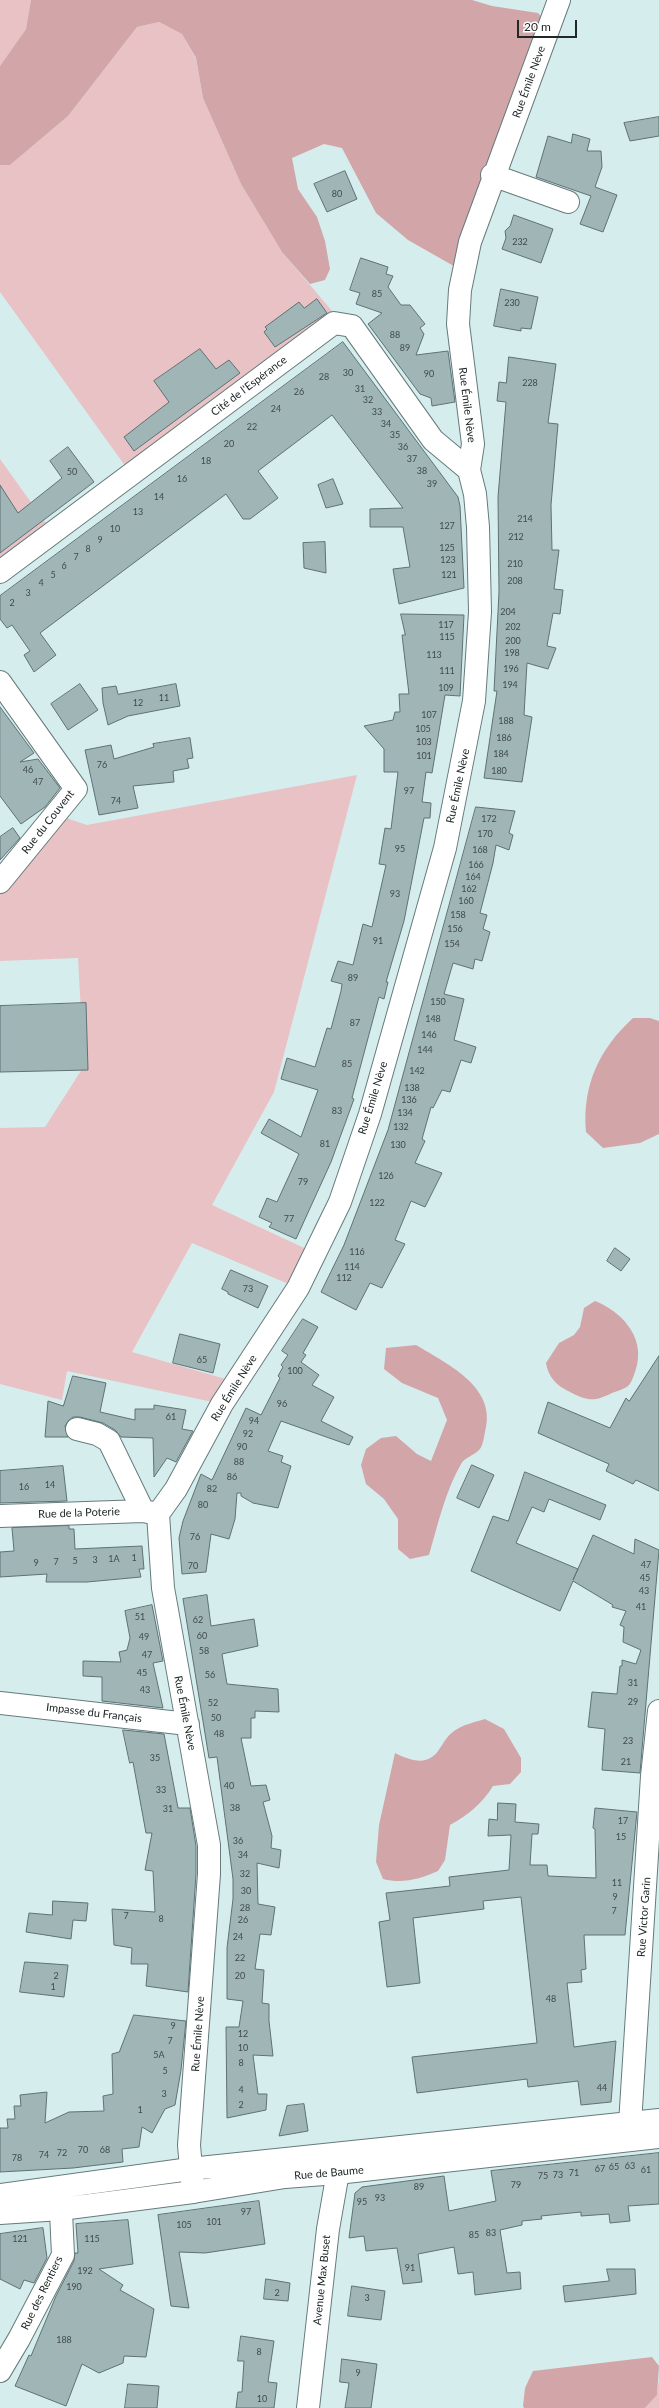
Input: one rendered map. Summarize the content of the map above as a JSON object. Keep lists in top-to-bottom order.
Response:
{
  "streets": {
    "street": [
      "Rue Émile Nève",
      "Cité de l'Espérance",
      "Rue du Couvent",
      "Rue de la Poterie",
      "Impasse du Français",
      "Rue Victor Garin",
      "Rue de Baume",
      "Avenue Max Buset",
      "Rue des Rentiers"
    ]
  },
  "crossings": [
    ["Rue Émile Nève", "Cité de l'Espérance"],
    ["Rue Émile Nève", "Rue de la Poterie"],
    ["Rue Émile Nève", "Impasse du Français"],
    ["Rue Émile Nève", "Rue de Baume"],
    ["Rue Victor Garin", "Rue de Baume"],
    ["Rue de Baume", "Avenue Max Buset"],
    ["Rue de Baume", "Rue des Rentiers"]
  ],
  "house_numbers": [
    "80",
    "232",
    "85",
    "230",
    "88",
    "89",
    "30",
    "90",
    "28",
    "228",
    "31",
    "26",
    "32",
    "24",
    "33",
    "34",
    "22",
    "35",
    "20",
    "36",
    "37",
    "18",
    "38",
    "50",
    "16",
    "39",
    "14",
    "13",
    "214",
    "127",
    "10",
    "212",
    "9",
    "125",
    "8",
    "7",
    "123",
    "210",
    "6",
    "5",
    "121",
    "208",
    "4",
    "3",
    "2",
    "204",
    "117",
    "202",
    "115",
    "200",
    "198",
    "113",
    "196",
    "111",
    "194",
    "109",
    "11",
    "12",
    "107",
    "188",
    "105",
    "186",
    "103",
    "184",
    "101",
    "76",
    "46",
    "180",
    "47",
    "97",
    "74",
    "172",
    "170",
    "95",
    "168",
    "166",
    "164",
    "162",
    "93",
    "160",
    "158",
    "156",
    "91",
    "154",
    "89",
    "150",
    "148",
    "87",
    "146",
    "144",
    "85",
    "142",
    "138",
    "136",
    "83",
    "134",
    "132",
    "81",
    "130",
    "126",
    "79",
    "122",
    "77",
    "116",
    "114",
    "112",
    "73",
    "65",
    "100",
    "96",
    "61",
    "94",
    "92",
    "90",
    "88",
    "86",
    "14",
    "16",
    "82",
    "80",
    "76",
    "1",
    "1A",
    "3",
    "5",
    "7",
    "9",
    "47",
    "70",
    "45",
    "43",
    "41",
    "51",
    "62",
    "60",
    "49",
    "58",
    "47",
    "45",
    "56",
    "31",
    "43",
    "29",
    "52",
    "50",
    "48",
    "23",
    "35",
    "21",
    "40",
    "33",
    "38",
    "31",
    "17",
    "15",
    "36",
    "34",
    "32",
    "11",
    "30",
    "9",
    "28",
    "7",
    "7",
    "8",
    "26",
    "24",
    "22",
    "2",
    "20",
    "1",
    "48",
    "9",
    "12",
    "7",
    "10",
    "5A",
    "8",
    "5",
    "44",
    "4",
    "3",
    "2",
    "1",
    "70",
    "68",
    "72",
    "74",
    "78",
    "63",
    "65",
    "67",
    "61",
    "71",
    "73",
    "75",
    "79",
    "89",
    "93",
    "95",
    "97",
    "101",
    "105",
    "83",
    "85",
    "121",
    "115",
    "91",
    "192",
    "190",
    "2",
    "3",
    "188",
    "8",
    "9",
    "10"
  ],
  "scale_bar": "20 m"
}
